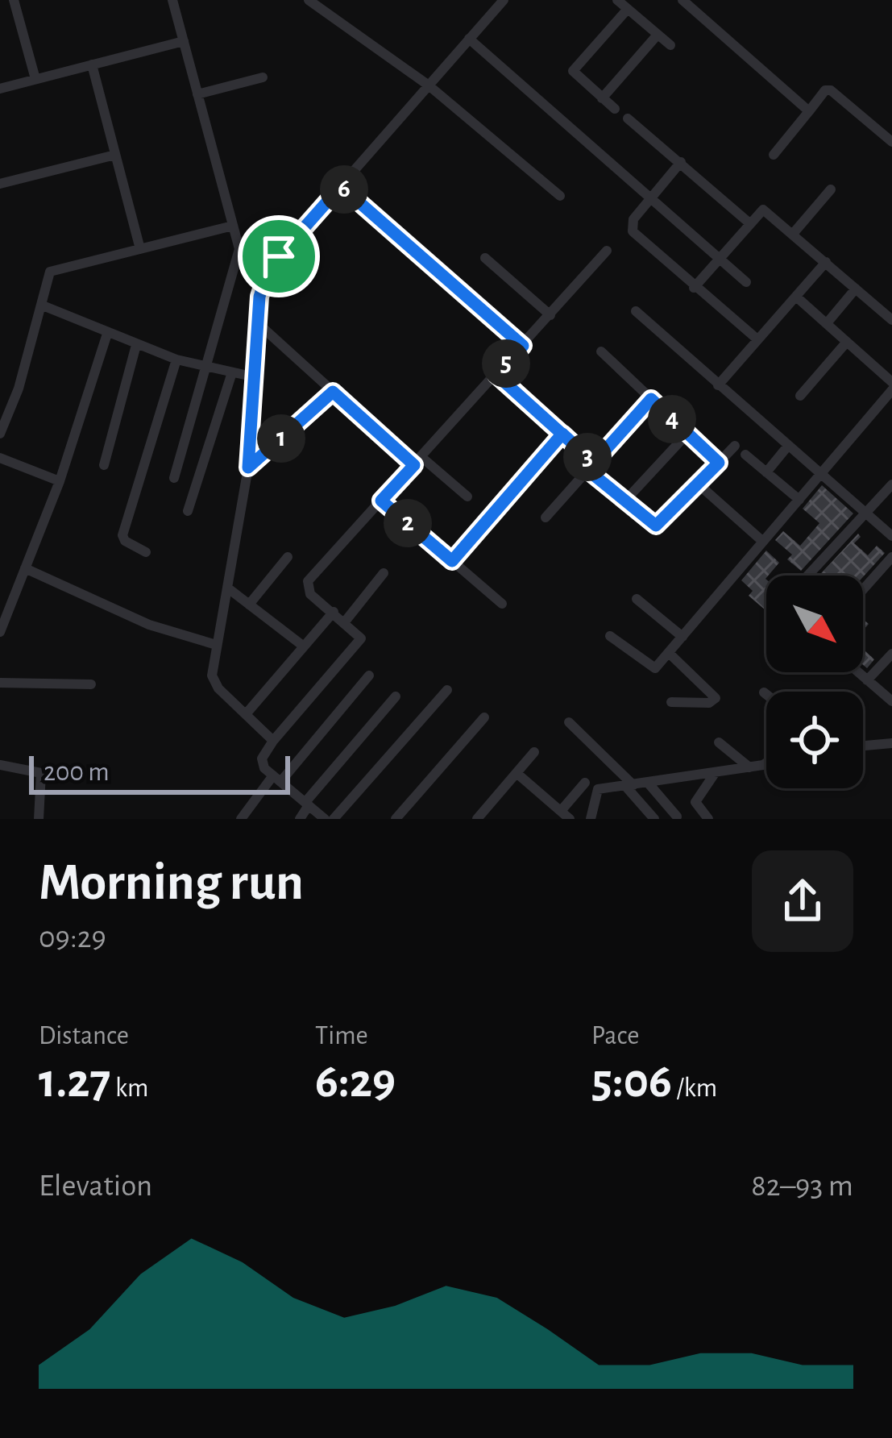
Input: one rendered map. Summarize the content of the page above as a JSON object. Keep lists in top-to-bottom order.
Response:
{
  "scale_bar": "200 m",
  "north": "bottom right",
  "page": {
    "pins": [
      "6",
      "5",
      "4",
      "1",
      "3",
      "2"
    ],
    "scale": "200 m",
    "heading": ["Morning run", "09:29"],
    "stats": [
      ["Distance", "1.27 km"],
      ["Time", "6:29"],
      ["Pace", "5:06 /km"]
    ],
    "chart": ["Elevation", "82–93 m"]
  }
}
